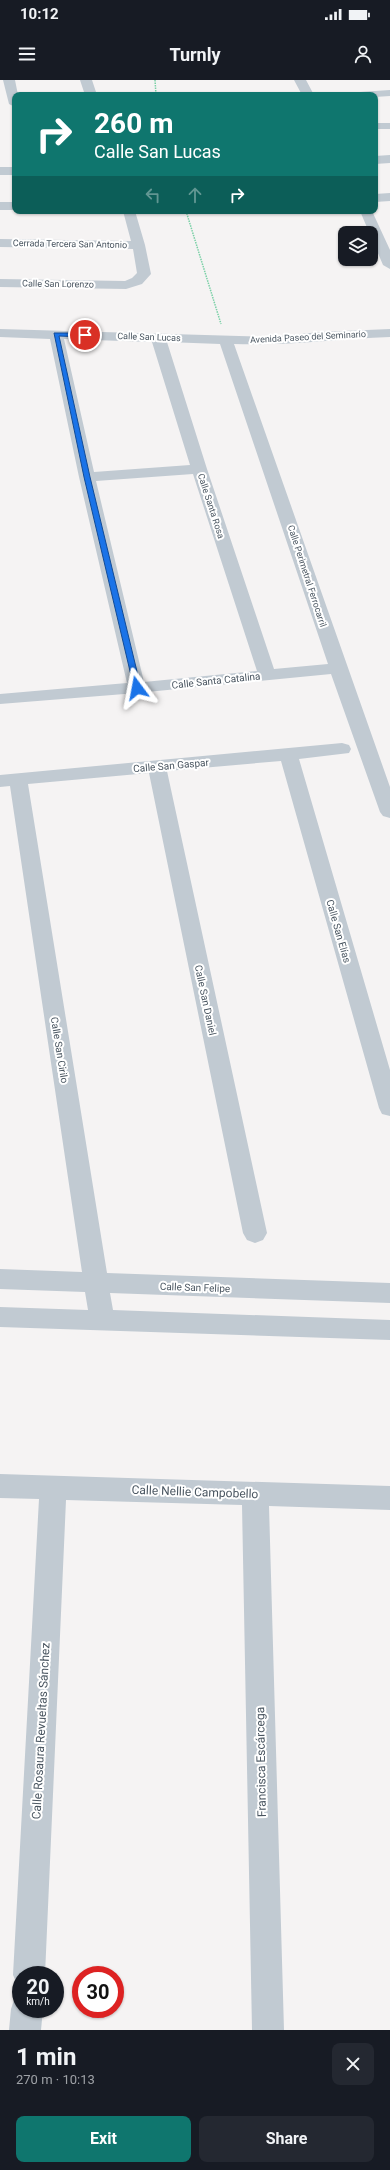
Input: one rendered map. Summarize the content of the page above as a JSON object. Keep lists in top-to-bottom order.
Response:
{
  "streets": {
    "street": [
      "Cerrada Tercera San Antonio",
      "Calle San Lorenzo",
      "Calle San Lucas",
      "Avenida Paseo del Seminario",
      "Calle Santa Rosa",
      "Calle Perimetral Ferrocarril",
      "Calle Santa Catalina",
      "Calle San Gaspar",
      "Calle San Elías",
      "Calle San Daniel",
      "Calle San Cirilo",
      "Calle San Felipe",
      "Calle Nellie Campobello",
      "Calle Rosaura Revueltas Sánchez",
      "Francisca Escárcega"
    ]
  },
  "crossings": [
    ["Cerrada Tercera San Antonio", "Calle San Lorenzo"],
    ["Calle San Lucas", "Avenida Paseo del Seminario"],
    ["Calle San Lucas", "Calle Santa Rosa"],
    ["Calle San Lucas", "Calle Perimetral Ferrocarril"],
    ["Avenida Paseo del Seminario", "Calle Perimetral Ferrocarril"],
    ["Calle Santa Rosa", "Calle Santa Catalina"],
    ["Calle Perimetral Ferrocarril", "Calle Santa Catalina"],
    ["Calle San Gaspar", "Calle San Elías"],
    ["Calle San Gaspar", "Calle San Daniel"],
    ["Calle San Gaspar", "Calle San Cirilo"],
    ["Calle San Cirilo", "Calle San Felipe"],
    ["Calle Nellie Campobello", "Calle Rosaura Revueltas Sánchez"],
    ["Calle Nellie Campobello", "Francisca Escárcega"]
  ],
  "page": {
    "status": "10:12",
    "header": "Turnly",
    "turn": ["260 m", "Calle San Lucas"],
    "speed": "20 km/h",
    "limit": "30",
    "heading": ["1 min", "270 m · 10:13"],
    "buttons": ["Exit", "Share"]
  }
}
